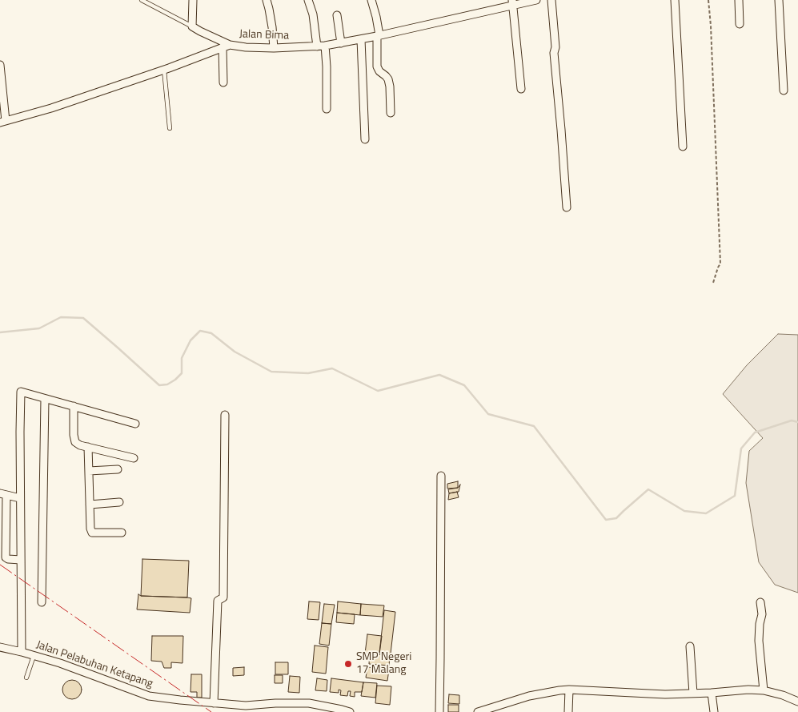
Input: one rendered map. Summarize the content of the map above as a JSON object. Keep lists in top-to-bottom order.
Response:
{
  "streets": {
    "street": ["Jalan Bima", "Jalan Pelabuhan Ketapang"]
  },
  "places": ["SMP Negeri 17 Malang"]
}
